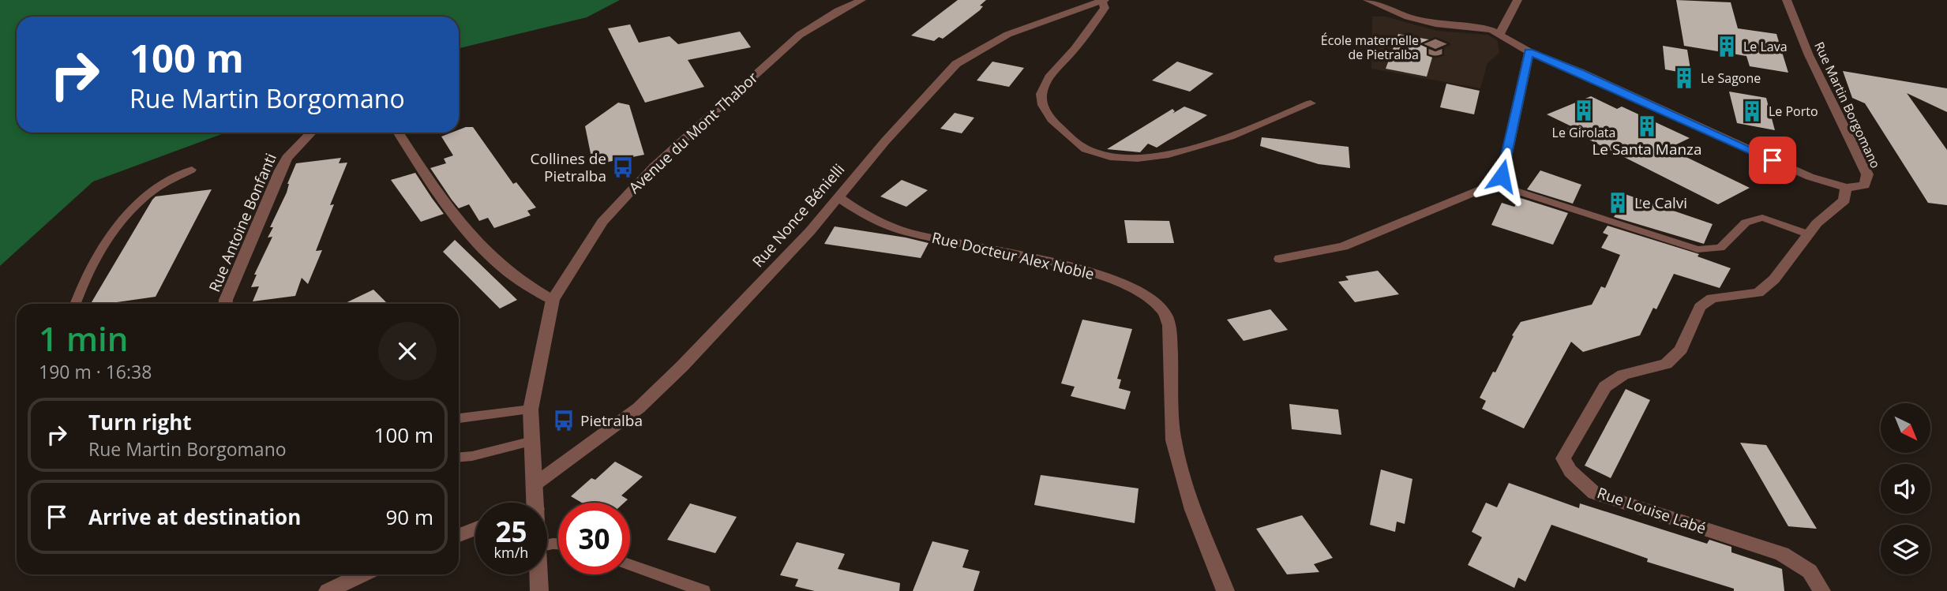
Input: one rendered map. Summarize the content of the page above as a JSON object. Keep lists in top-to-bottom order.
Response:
{
  "streets": {
    "street": [
      "Rue Martin Borgomano",
      "Avenue du Mont Thabor",
      "Rue Nonce Bénielli",
      "Rue Antoine Bonfanti",
      "Rue Docteur Alex Noble",
      "Rue Louise Labé"
    ]
  },
  "crossings": [
    ["Rue Martin Borgomano", "Rue Louise Labé"],
    ["Avenue du Mont Thabor", "Rue Nonce Bénielli"],
    ["Rue Nonce Bénielli", "Rue Docteur Alex Noble"]
  ],
  "places": {
    "building": [
      "Le Lava",
      "Le Sagone",
      "Le Girolata",
      "Le Porto",
      "Le Santa Manza",
      "Le Calvi"
    ],
    "school or university": ["École maternelle de Pietralba"],
    "bus stop": ["Collines de Pietralba", "Pietralba"]
  },
  "north": "bottom right",
  "page": {
    "turn": ["100 m", "Rue Martin Borgomano"],
    "heading": ["1 min", "190 m · 16:38"],
    "list": [
      {
        "name": "Turn right",
        "note": "Rue Martin Borgomano",
        "value": "100 m"
      },
      {
        "name": "Arrive at destination",
        "value": "90 m"
      }
    ],
    "speed": "25 km/h",
    "limit": "30"
  }
}
